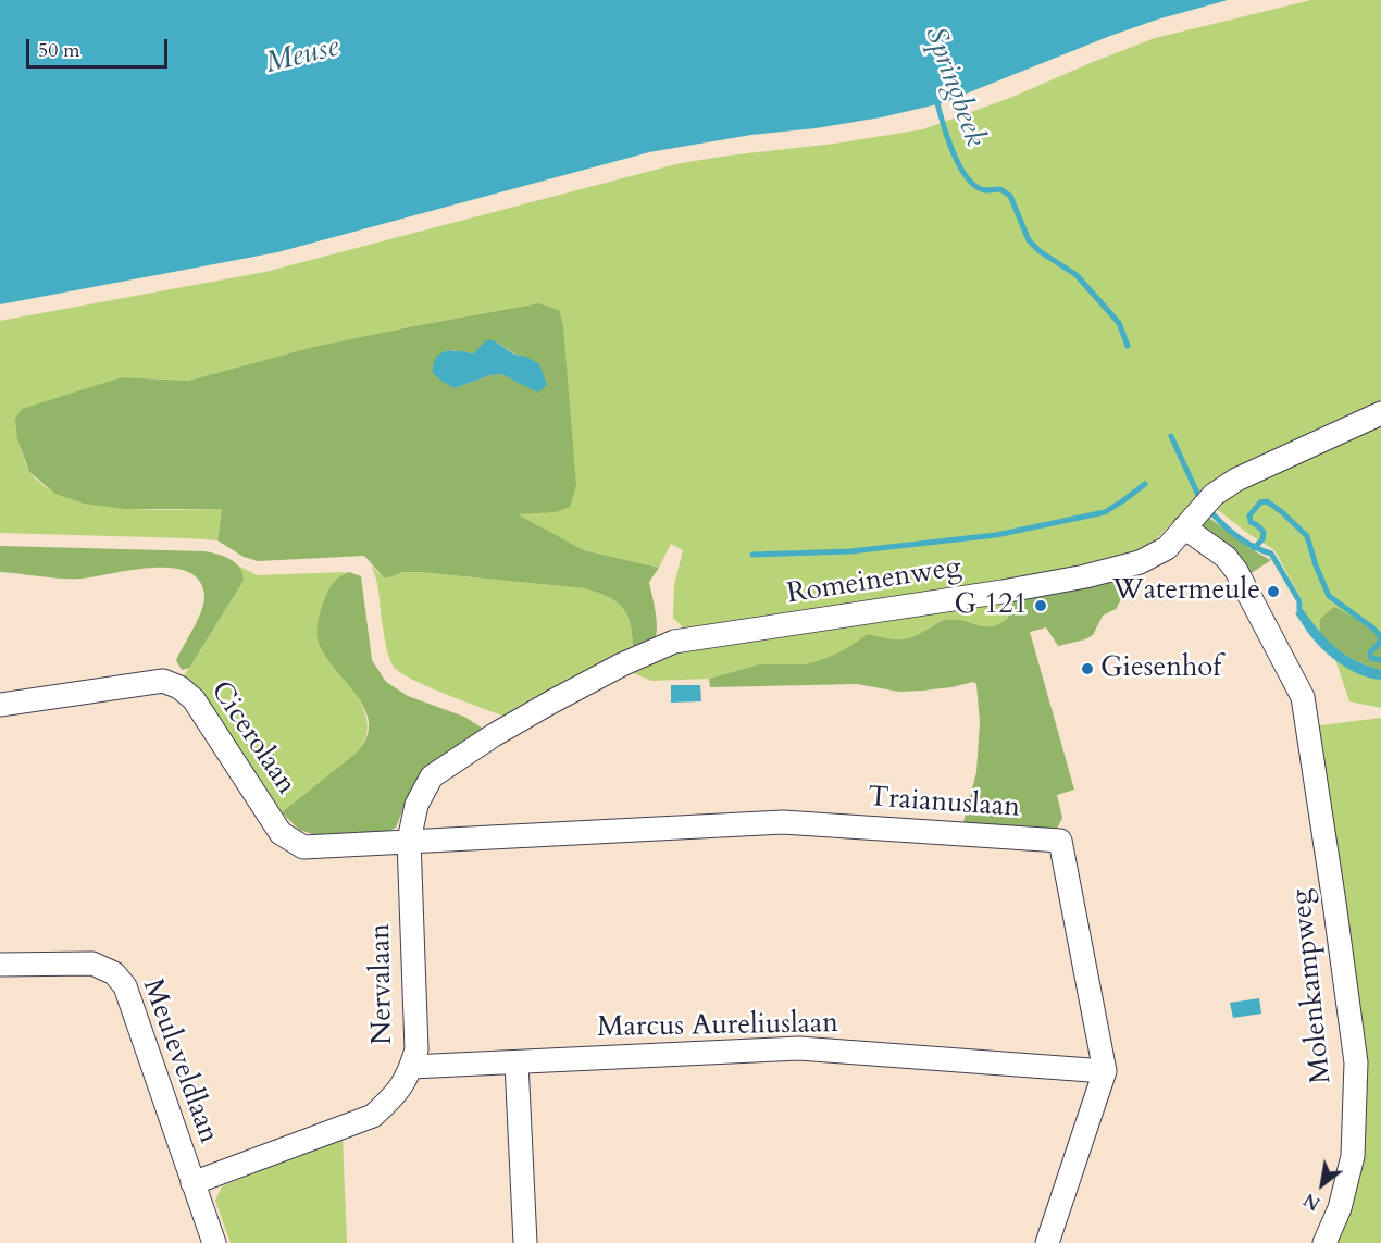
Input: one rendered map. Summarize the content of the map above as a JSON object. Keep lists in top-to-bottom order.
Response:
{
  "streets": {
    "street": [
      "Romeinenweg",
      "Cicerolaan",
      "Traianuslaan",
      "Nervalaan",
      "Molenkampweg",
      "Marcus Aureliuslaan",
      "Meuleveldlaan"
    ]
  },
  "crossings": [
    ["Romeinenweg", "Cicerolaan"],
    ["Romeinenweg", "Traianuslaan"],
    ["Romeinenweg", "Nervalaan"],
    ["Romeinenweg", "Molenkampweg"],
    ["Cicerolaan", "Traianuslaan"],
    ["Cicerolaan", "Nervalaan"],
    ["Traianuslaan", "Nervalaan"],
    ["Traianuslaan", "Marcus Aureliuslaan"],
    ["Nervalaan", "Marcus Aureliuslaan"],
    ["Nervalaan", "Meuleveldlaan"]
  ],
  "water": ["Meuse", "Springbeek"],
  "places": ["Watermeule", "G 121", "Giesenhof"],
  "scale_bar": "50 m",
  "north": "bottom left"
}
